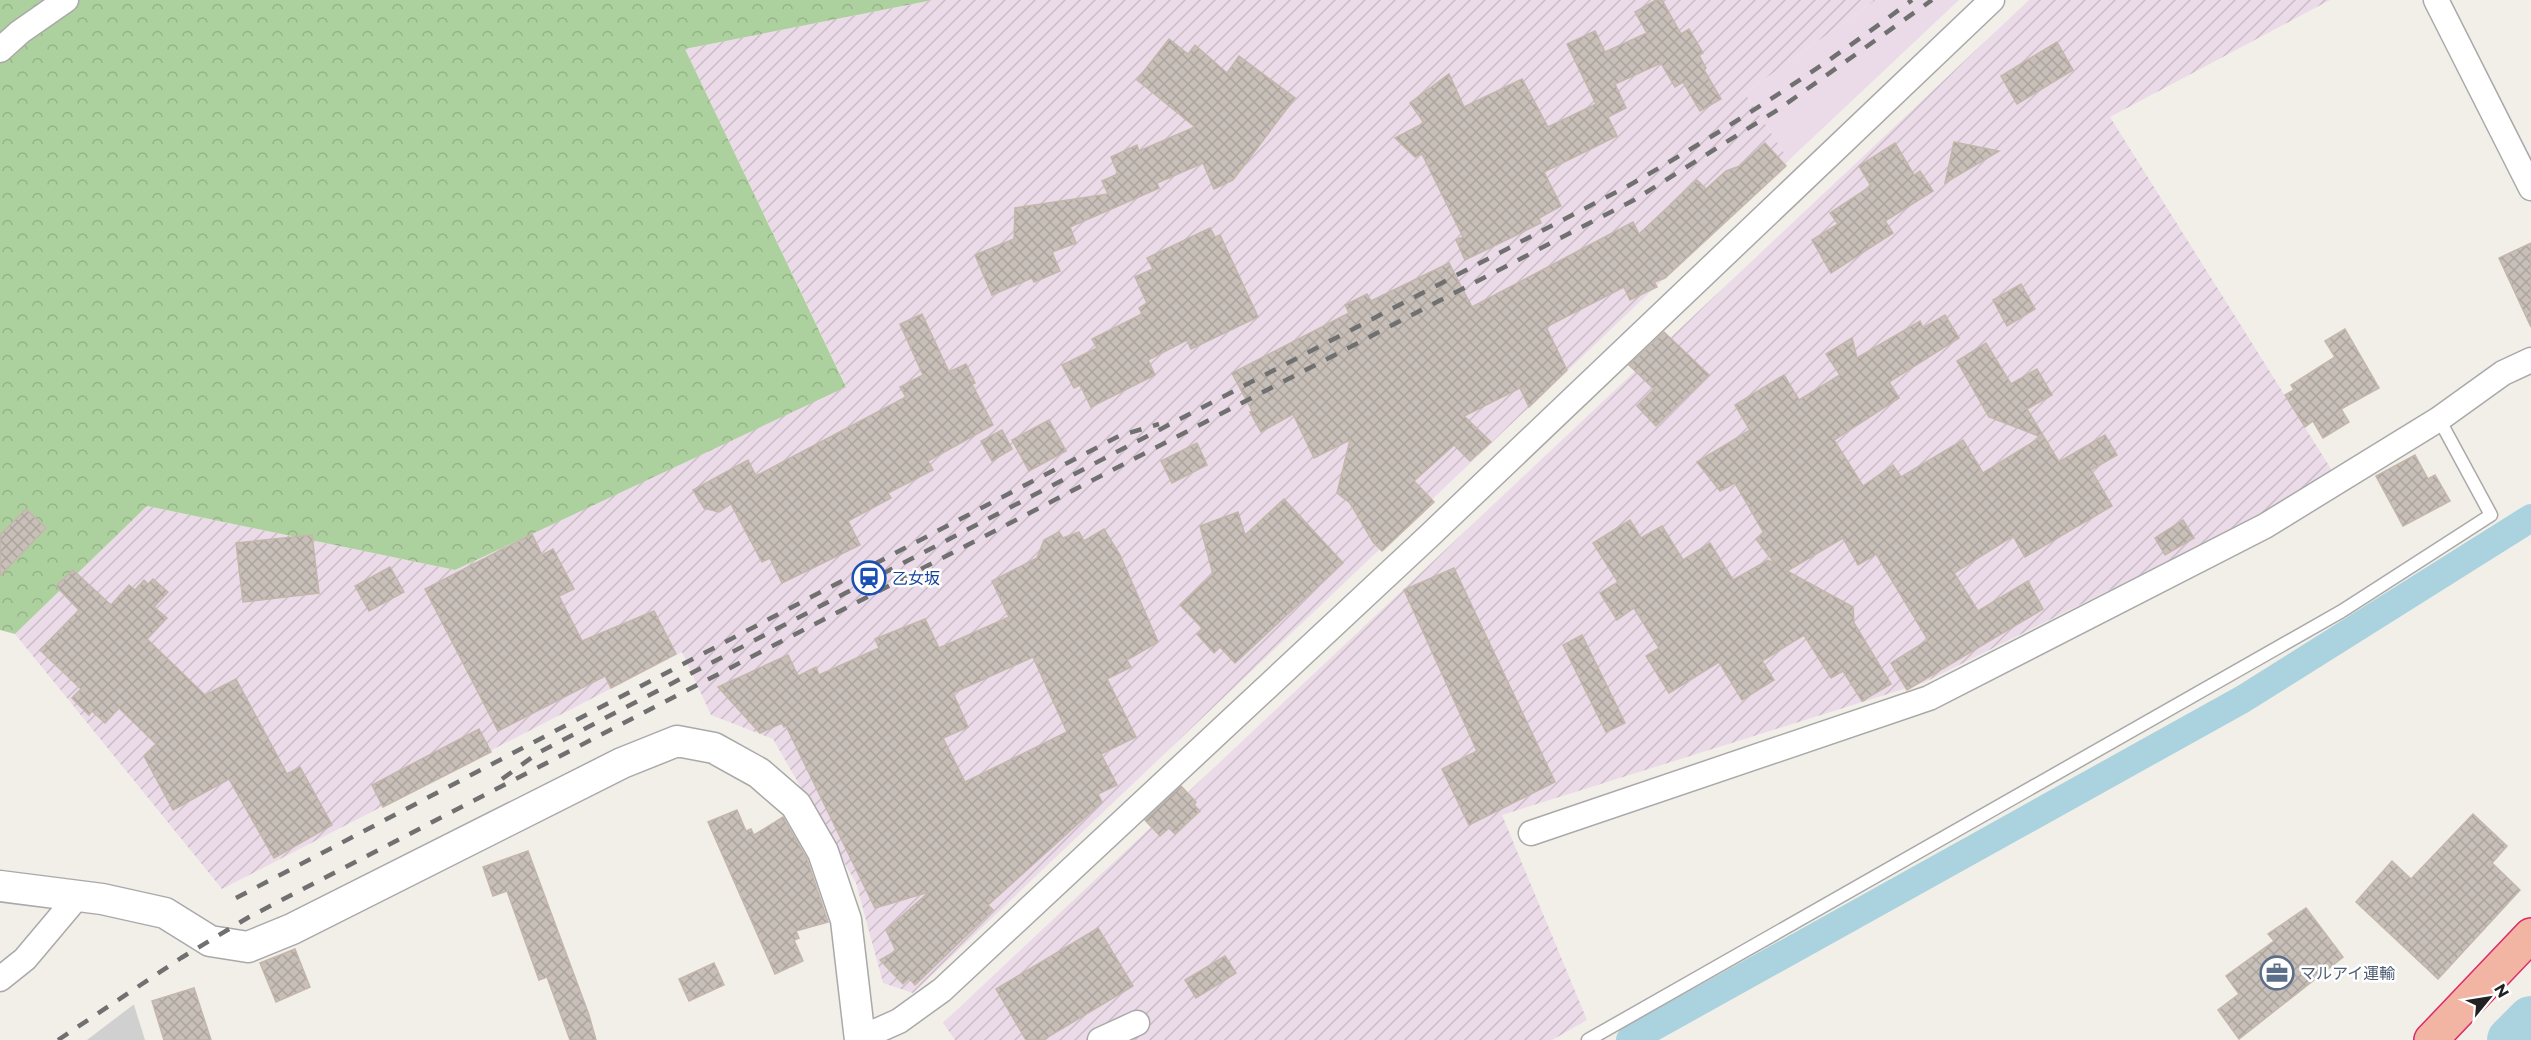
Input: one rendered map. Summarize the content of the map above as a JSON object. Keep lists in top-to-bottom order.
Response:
{
  "places": {
    "station": ["乙女坂"],
    "office": ["マルアイ運輸"]
  },
  "north": "top right"
}
